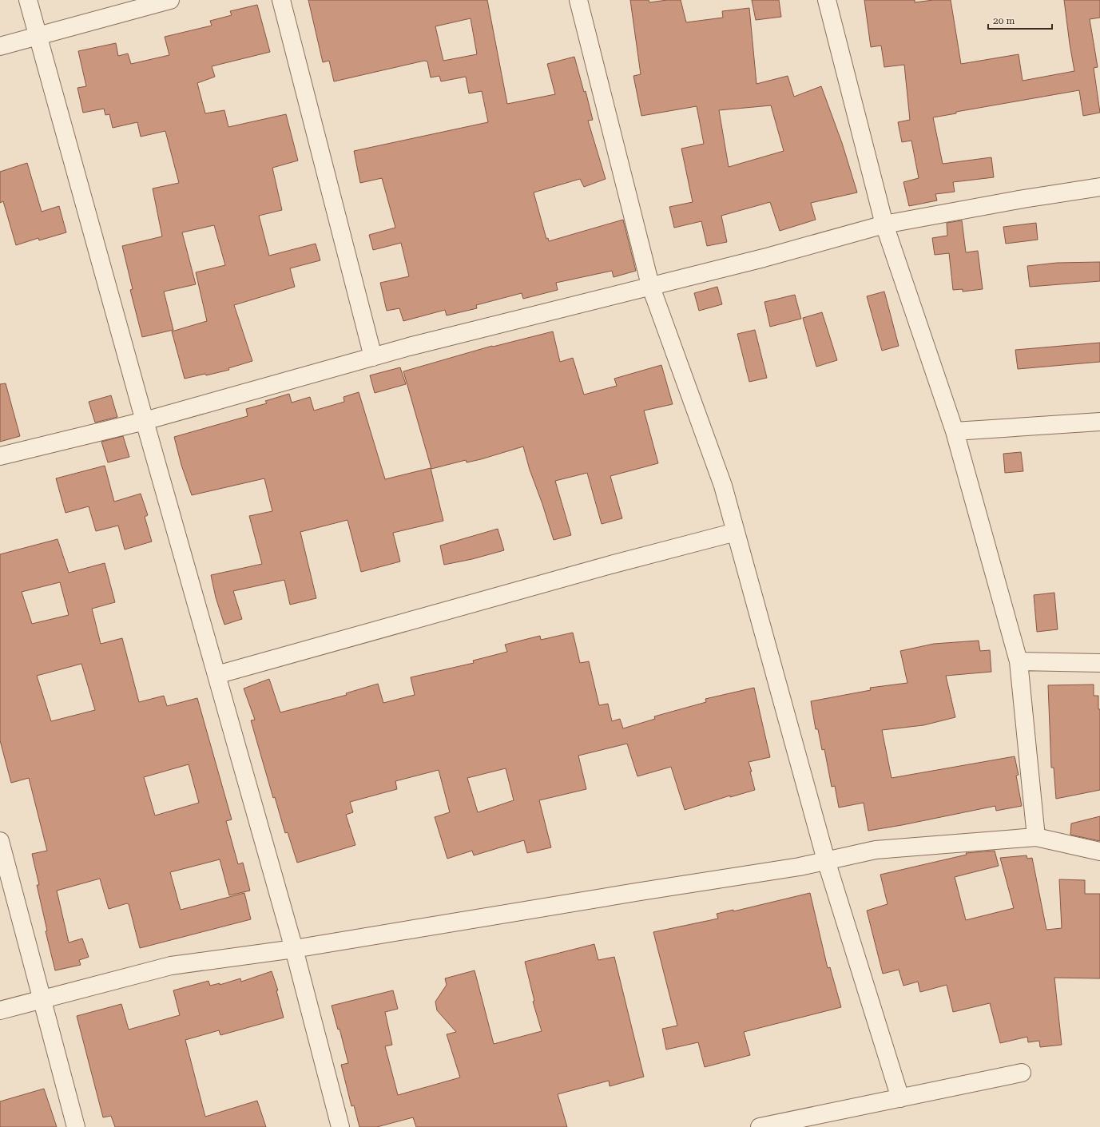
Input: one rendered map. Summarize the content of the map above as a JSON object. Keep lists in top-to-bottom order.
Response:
{
  "scale_bar": "20 m"
}
